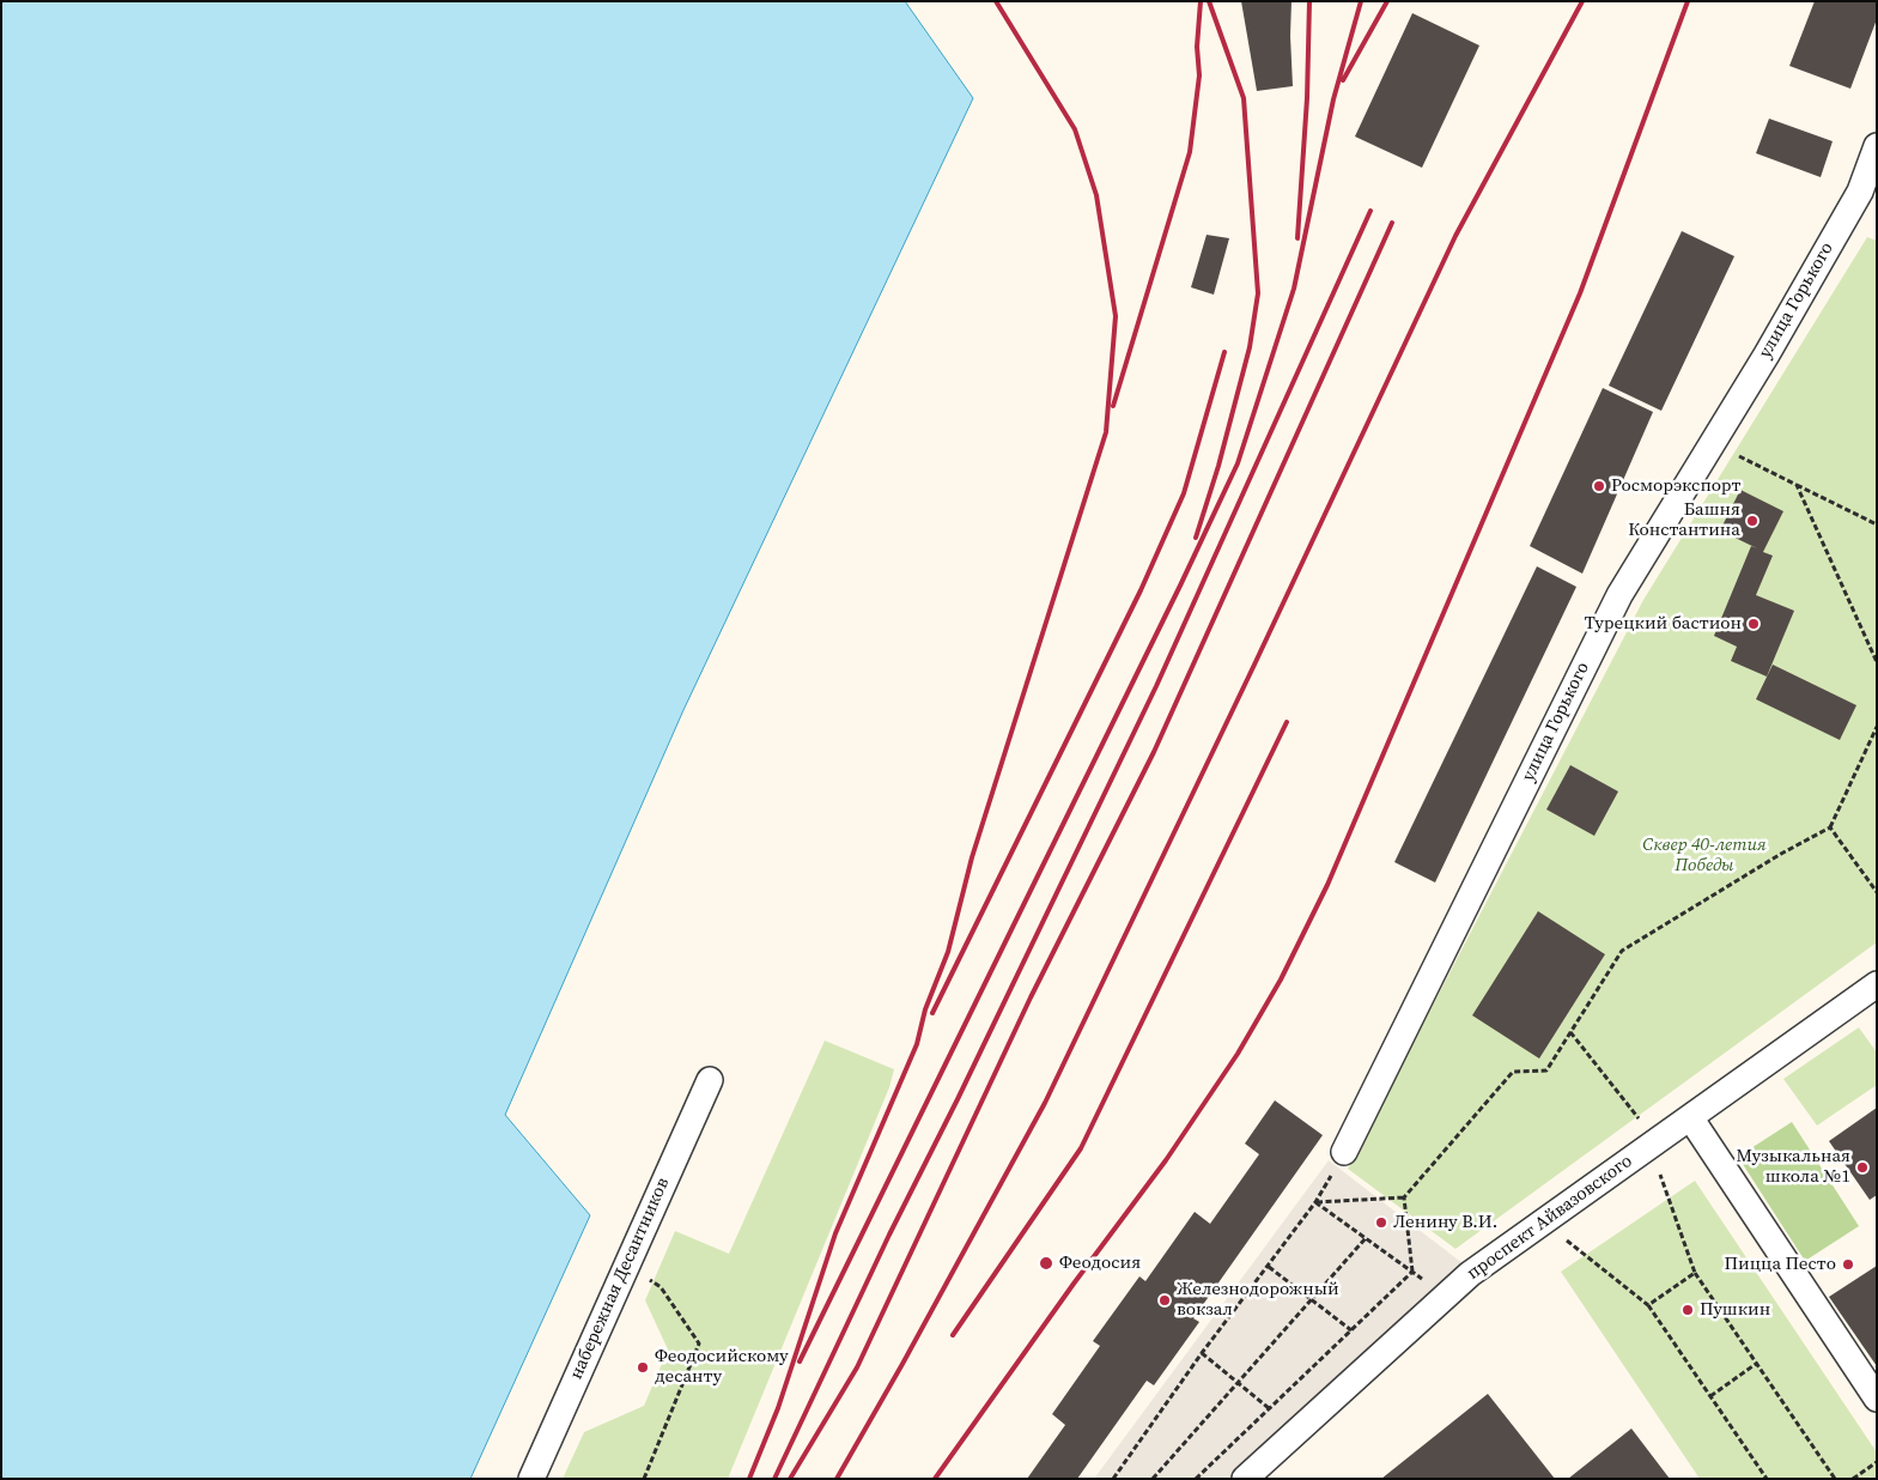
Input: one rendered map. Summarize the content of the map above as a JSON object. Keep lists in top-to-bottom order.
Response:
{
  "streets": {
    "street": ["улица Горького", "проспект Айвазовского", "набережная Десантников"]
  },
  "parks": ["Сквер 40-летия Победы"],
  "places": [
    "Росморэкспорт",
    "Башня Константина",
    "Турецкий бастион",
    "Музыкальная школа №1",
    "Ленину В.И.",
    "Феодосия",
    "Пицца Песто",
    "Железнодорожный вокзал",
    "Пушкин",
    "Феодосийскому десанту"
  ]
}
